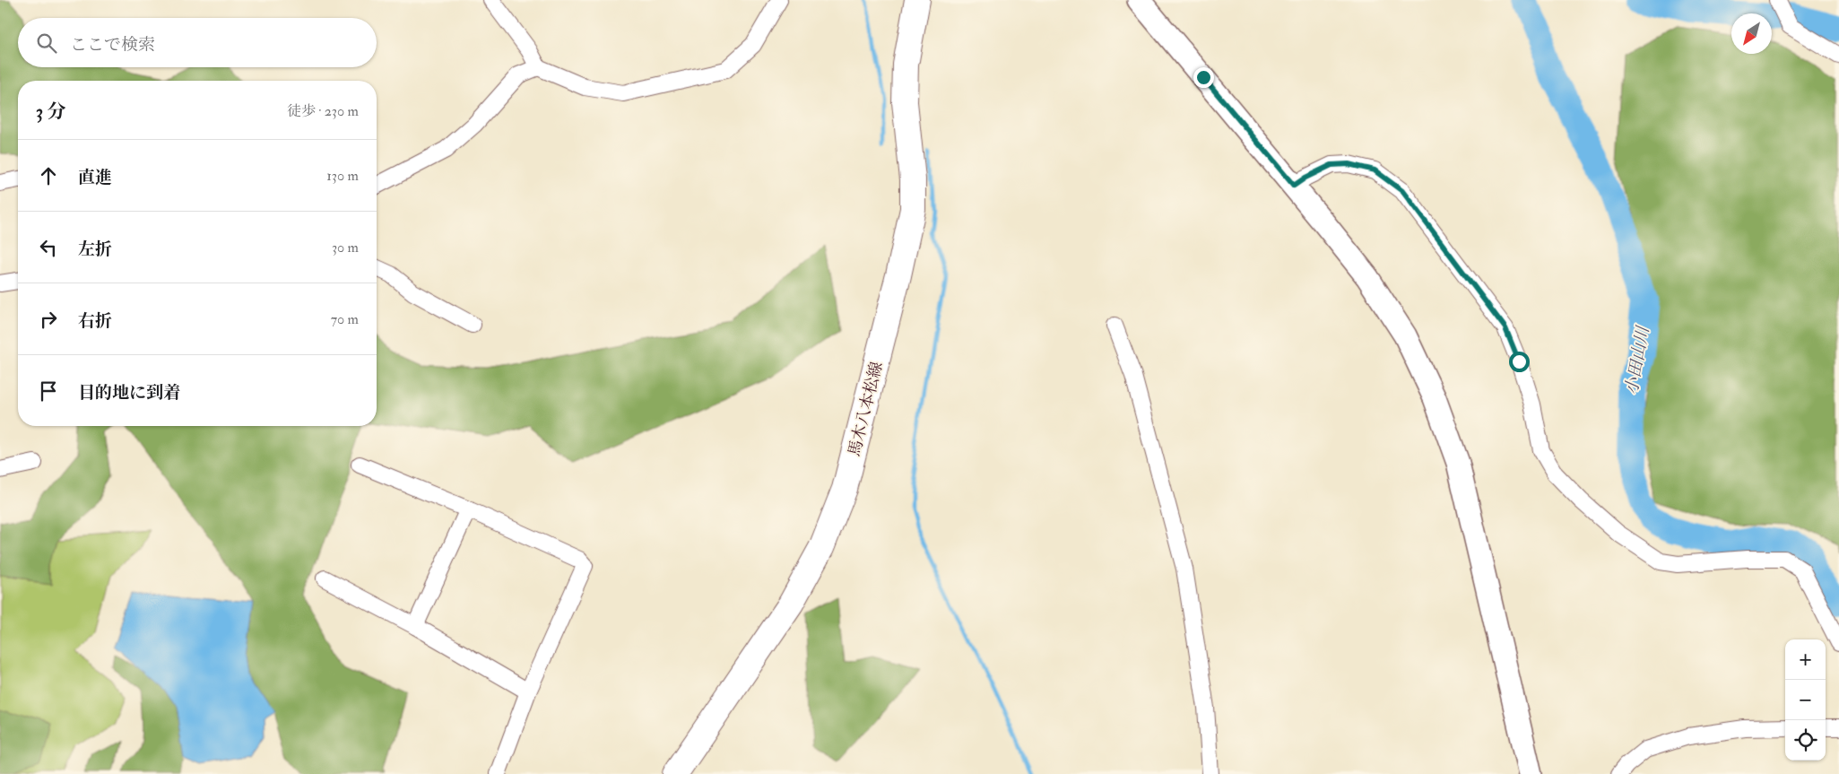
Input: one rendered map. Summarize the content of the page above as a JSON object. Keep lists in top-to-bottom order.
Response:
{
  "streets": {
    "main road": ["馬木八本松線"]
  },
  "water": ["小田山川"],
  "north": "bottom left",
  "page": {
    "search": "ここで検索",
    "heading": ["3 分", "徒歩 · 230 m"],
    "list": [
      ["直進", "130 m"],
      ["左折", "30 m"],
      ["右折", "70 m"],
      "目的地に到着"
    ],
    "map_buttons": ["+", "−"]
  }
}
